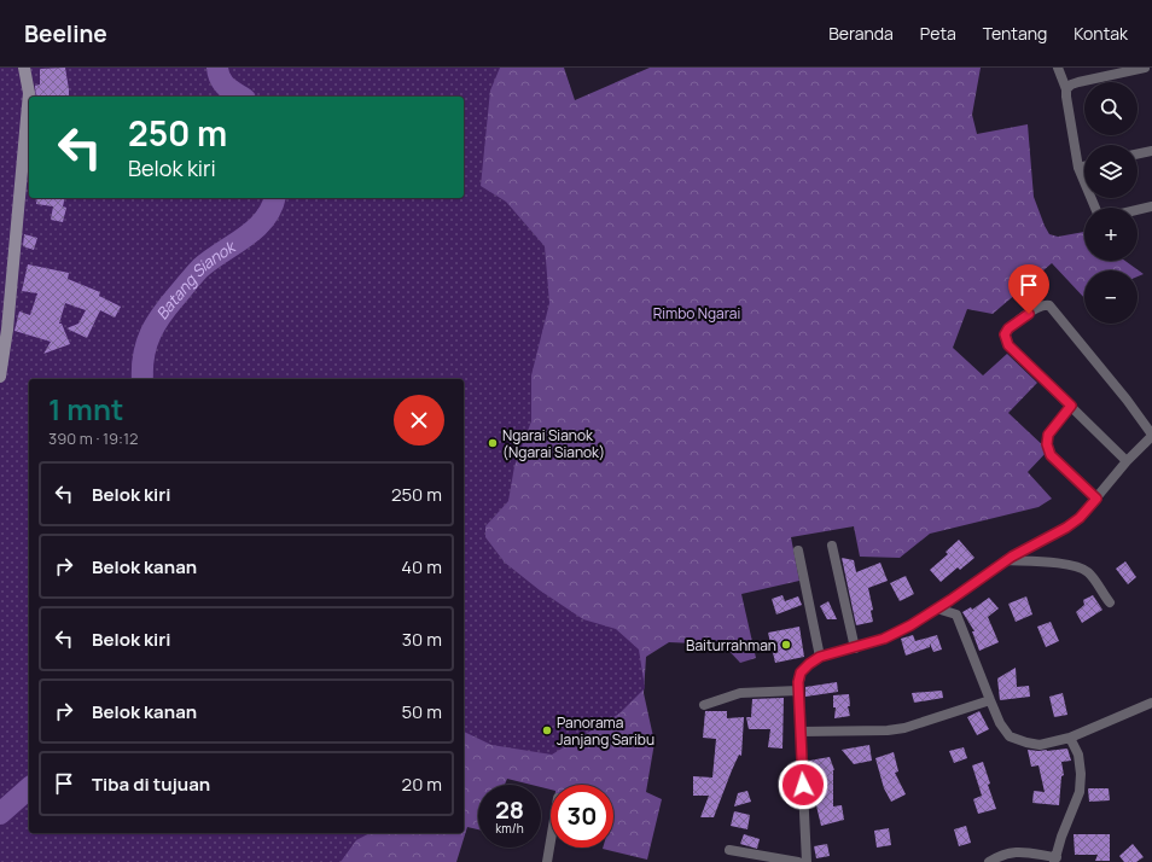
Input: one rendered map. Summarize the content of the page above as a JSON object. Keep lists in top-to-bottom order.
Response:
{
  "water": ["Batang Sianok"],
  "parks": ["Rimbo Ngarai"],
  "places": ["Ngarai Sianok (Ngarai Sianok)", "Baiturrahman", "Panorama Janjang Saribu"],
  "page": {
    "header": "Beeline",
    "nav": [
      "Beranda",
      "Peta",
      "Tentang",
      "Kontak"
    ],
    "map_buttons": ["+", "−"],
    "turn": ["250 m", "Belok kiri"],
    "heading": ["1 mnt", "390 m · 19:12"],
    "list": [
      {
        "name": "Belok kiri",
        "value": "250 m"
      },
      {
        "name": "Belok kanan",
        "value": "40 m"
      },
      {
        "name": "Belok kiri",
        "value": "30 m"
      },
      {
        "name": "Belok kanan",
        "value": "50 m"
      },
      {
        "name": "Tiba di tujuan",
        "value": "20 m"
      }
    ],
    "speed": "28 km/h",
    "limit": "30"
  }
}
